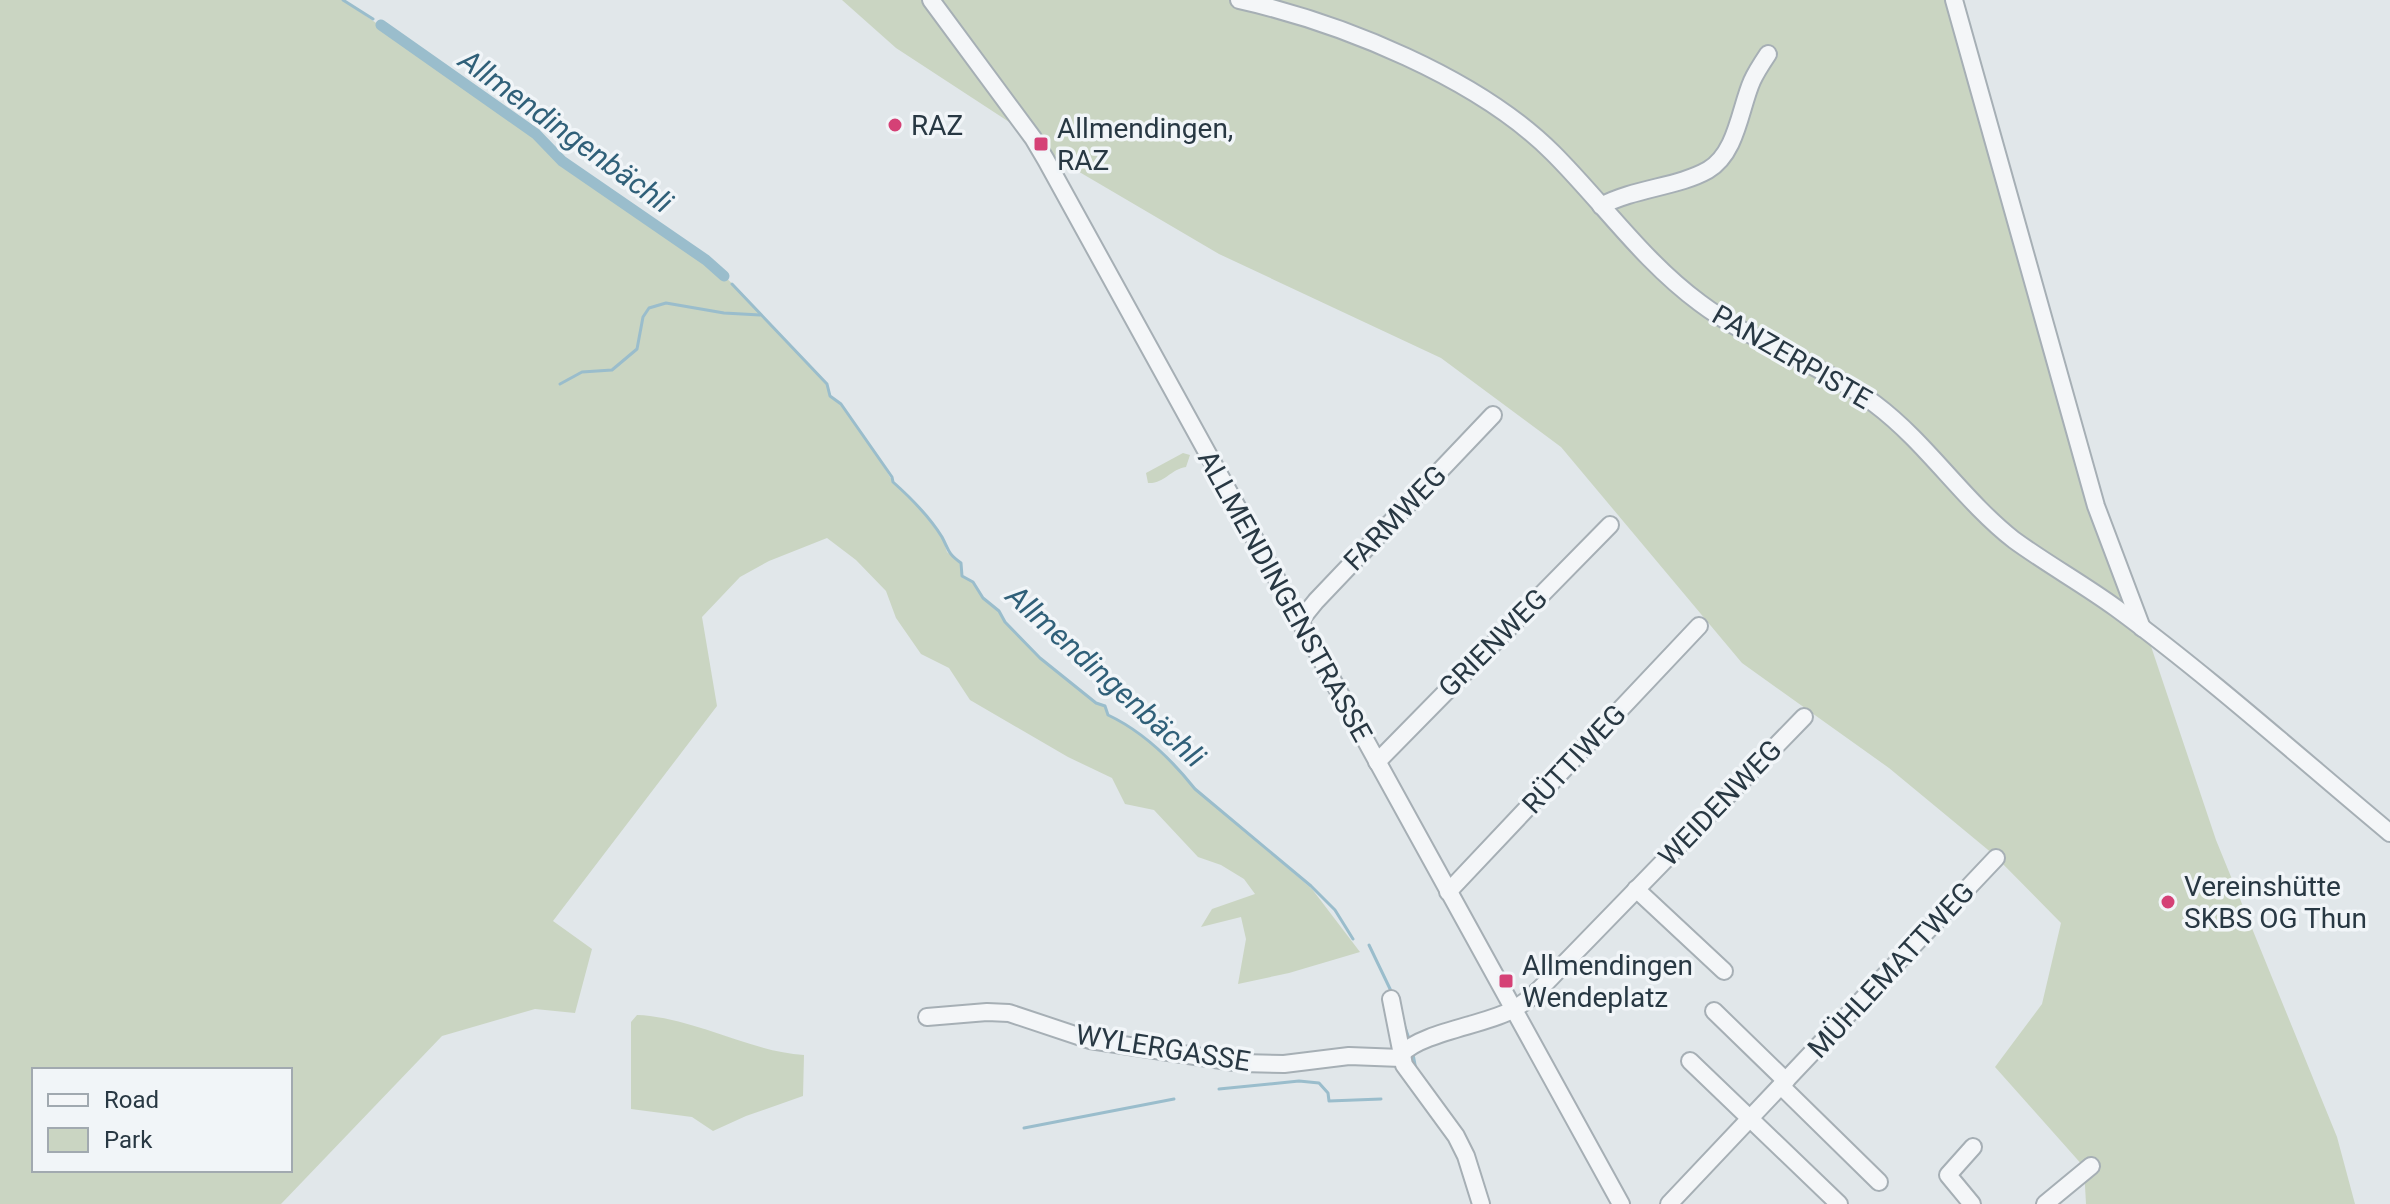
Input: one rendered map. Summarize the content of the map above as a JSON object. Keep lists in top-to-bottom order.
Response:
{
  "streets": {
    "street": [
      "PANZERPISTE",
      "FARMWEG",
      "ALLMENDINGENSTRASSE",
      "GRIENWEG",
      "RÜTTIWEG",
      "WEIDENWEG",
      "MÜHLEMATTWEG",
      "WYLERGASSE"
    ]
  },
  "crossings": [
    ["FARMWEG", "ALLMENDINGENSTRASSE"],
    ["ALLMENDINGENSTRASSE", "GRIENWEG"],
    ["ALLMENDINGENSTRASSE", "RÜTTIWEG"],
    ["ALLMENDINGENSTRASSE", "WEIDENWEG"],
    ["ALLMENDINGENSTRASSE", "WYLERGASSE"],
    ["WEIDENWEG", "WYLERGASSE"]
  ],
  "water": ["Allmendingenbächli"],
  "places": {
    "other": ["RAZ", "Vereinshütte SKBS OG Thun"],
    "transit": ["Allmendingen, RAZ", "Allmendingen Wendeplatz"]
  },
  "legend": ["Road", "Park"]
}
